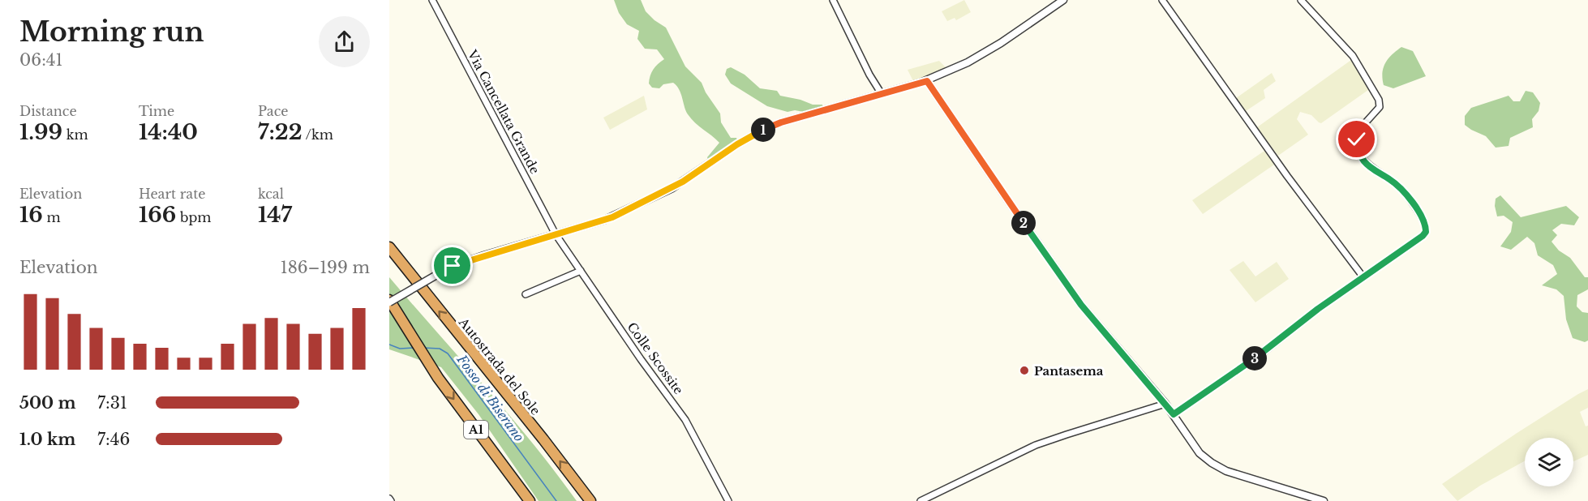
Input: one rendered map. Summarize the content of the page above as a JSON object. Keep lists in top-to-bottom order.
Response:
{
  "streets": {
    "highway": ["Autostrada del Sole", "A1"],
    "street": ["Via Cancellata Grande", "Colle Scossite"]
  },
  "crossings": [
    ["Via Cancellata Grande", "Colle Scossite"]
  ],
  "water": ["Fosso di Biserano"],
  "places": ["Pantasema"],
  "page": {
    "heading": ["Morning run", "06:41"],
    "stats": [
      ["Distance", "1.99 km"],
      ["Time", "14:40"],
      ["Pace", "7:22 /km"],
      ["Elevation", "16 m"],
      ["Heart rate", "166 bpm"],
      ["kcal", "147"]
    ],
    "pins": ["1", "2", "3"],
    "chart": ["Elevation", "186–199 m"],
    "list": [
      {
        "name": "500 m",
        "note": "7:31"
      },
      {
        "name": "1.0 km",
        "note": "7:46"
      }
    ]
  }
}
